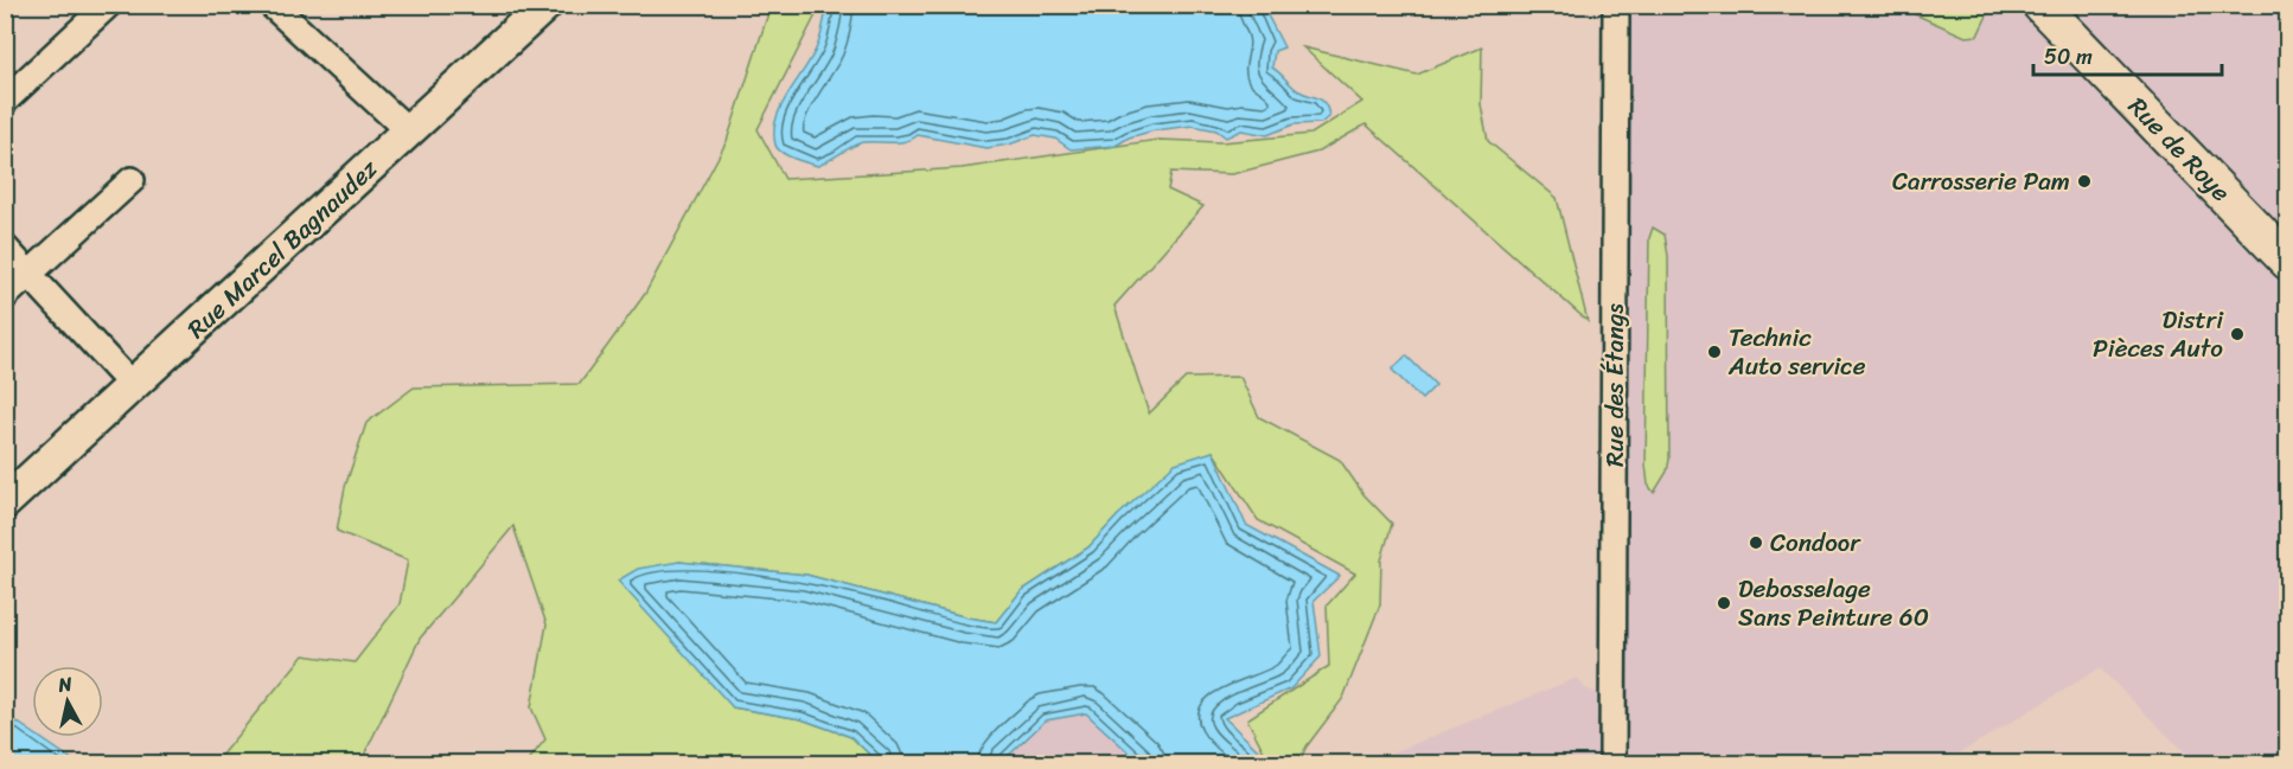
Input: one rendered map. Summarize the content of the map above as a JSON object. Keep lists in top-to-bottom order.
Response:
{
  "streets": {
    "main road": ["Rue de Roye"],
    "street": ["Rue Marcel Bagnaudez", "Rue des Étangs"]
  },
  "places": [
    "Carrosserie Pam",
    "Distri Pièces Auto",
    "Technic Auto service",
    "Condoor",
    "Debosselage Sans Peinture 60"
  ],
  "scale_bar": "50 m",
  "north": "top"
}
